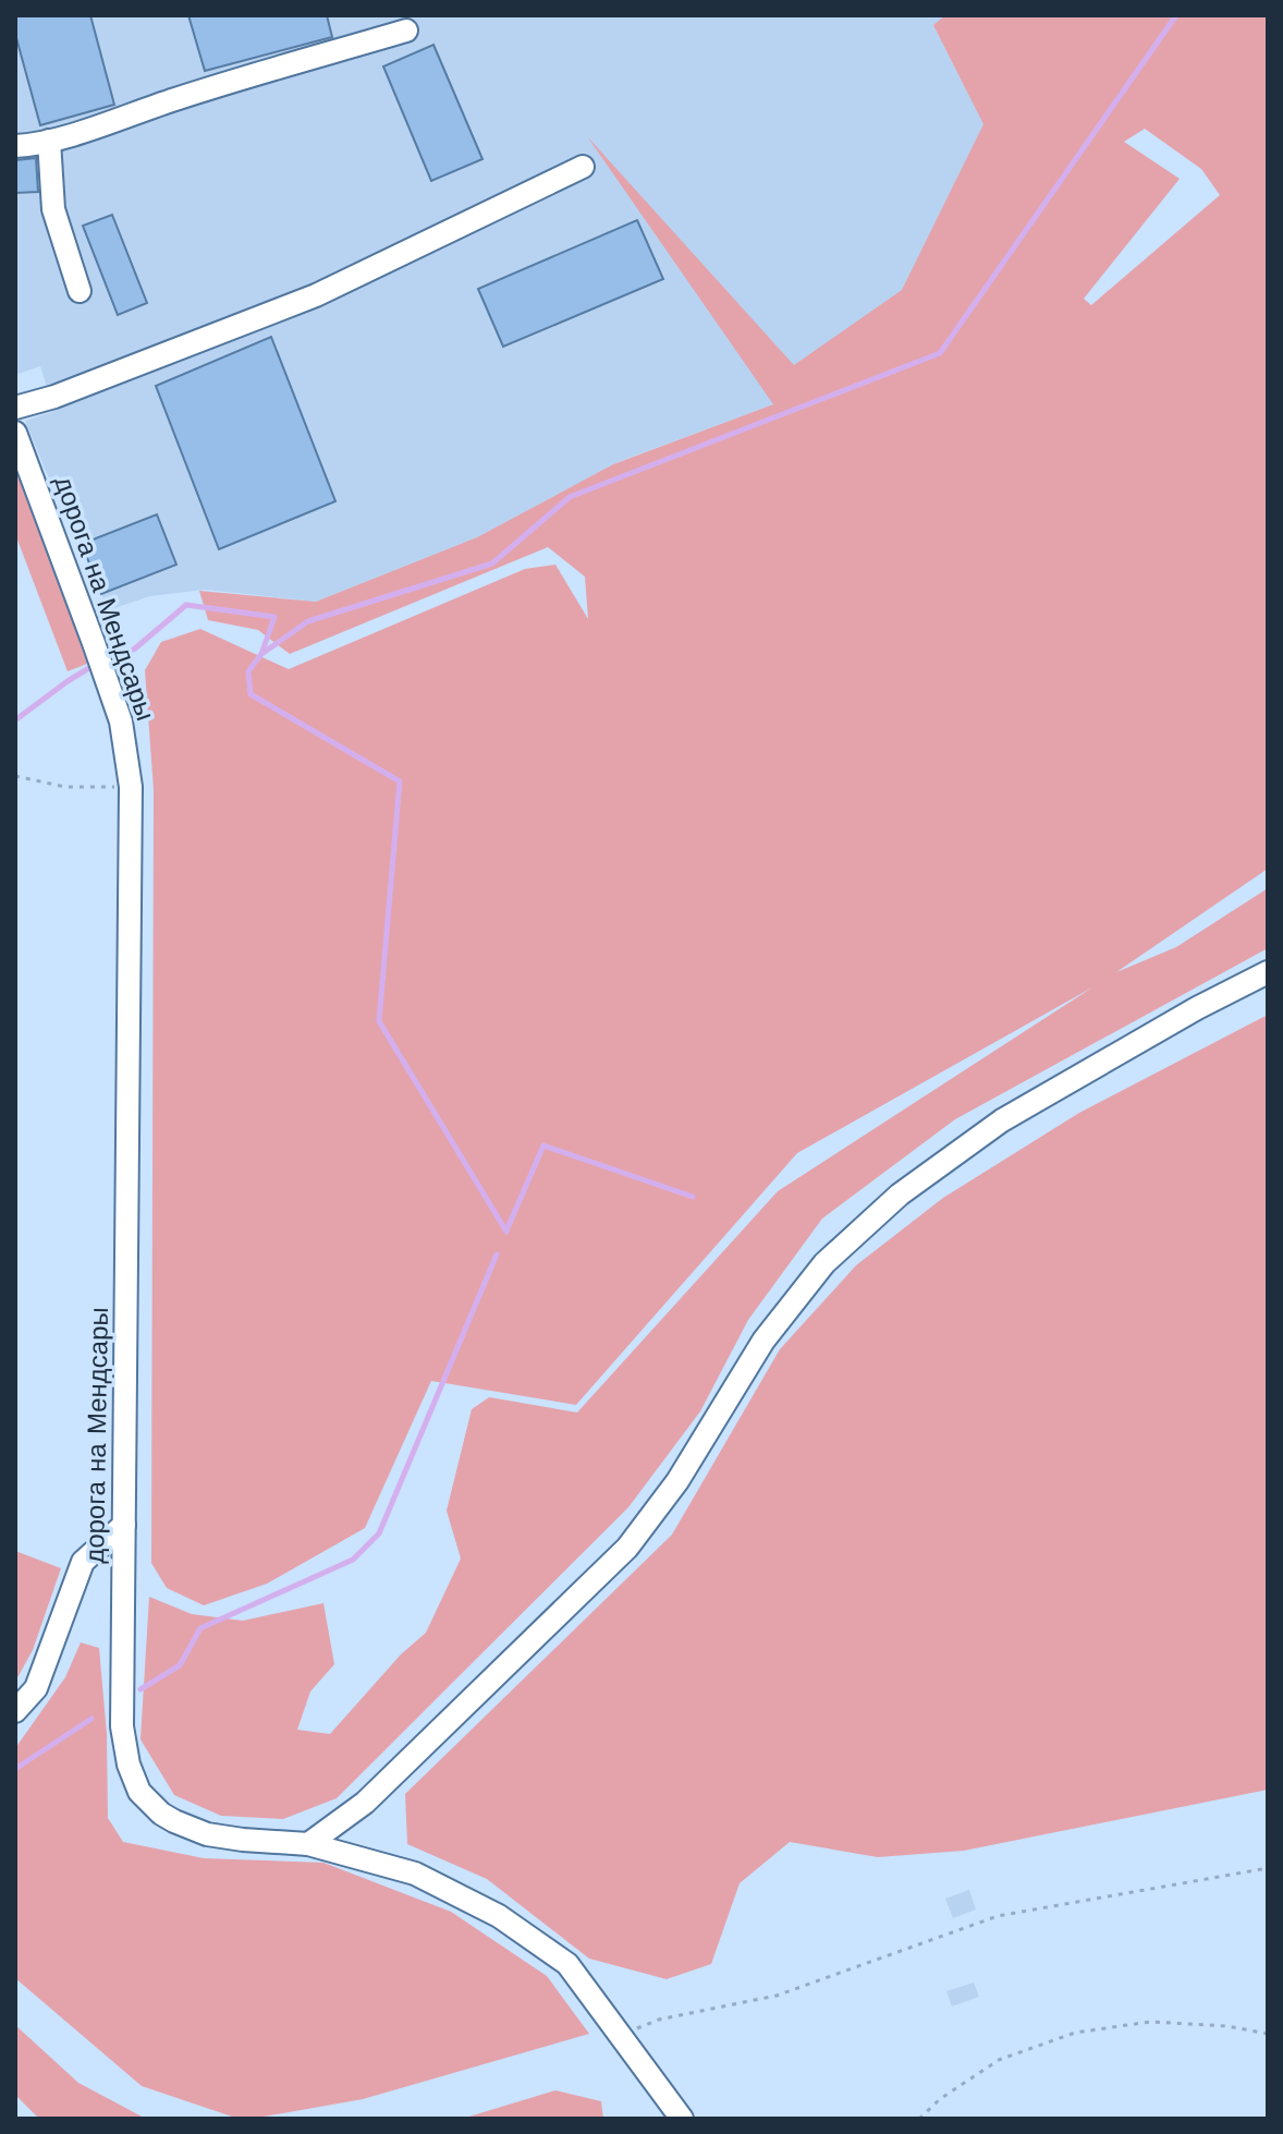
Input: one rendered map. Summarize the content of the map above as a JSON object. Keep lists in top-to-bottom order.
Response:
{
  "streets": {
    "street": ["дорога на Мендсары"]
  }
}
